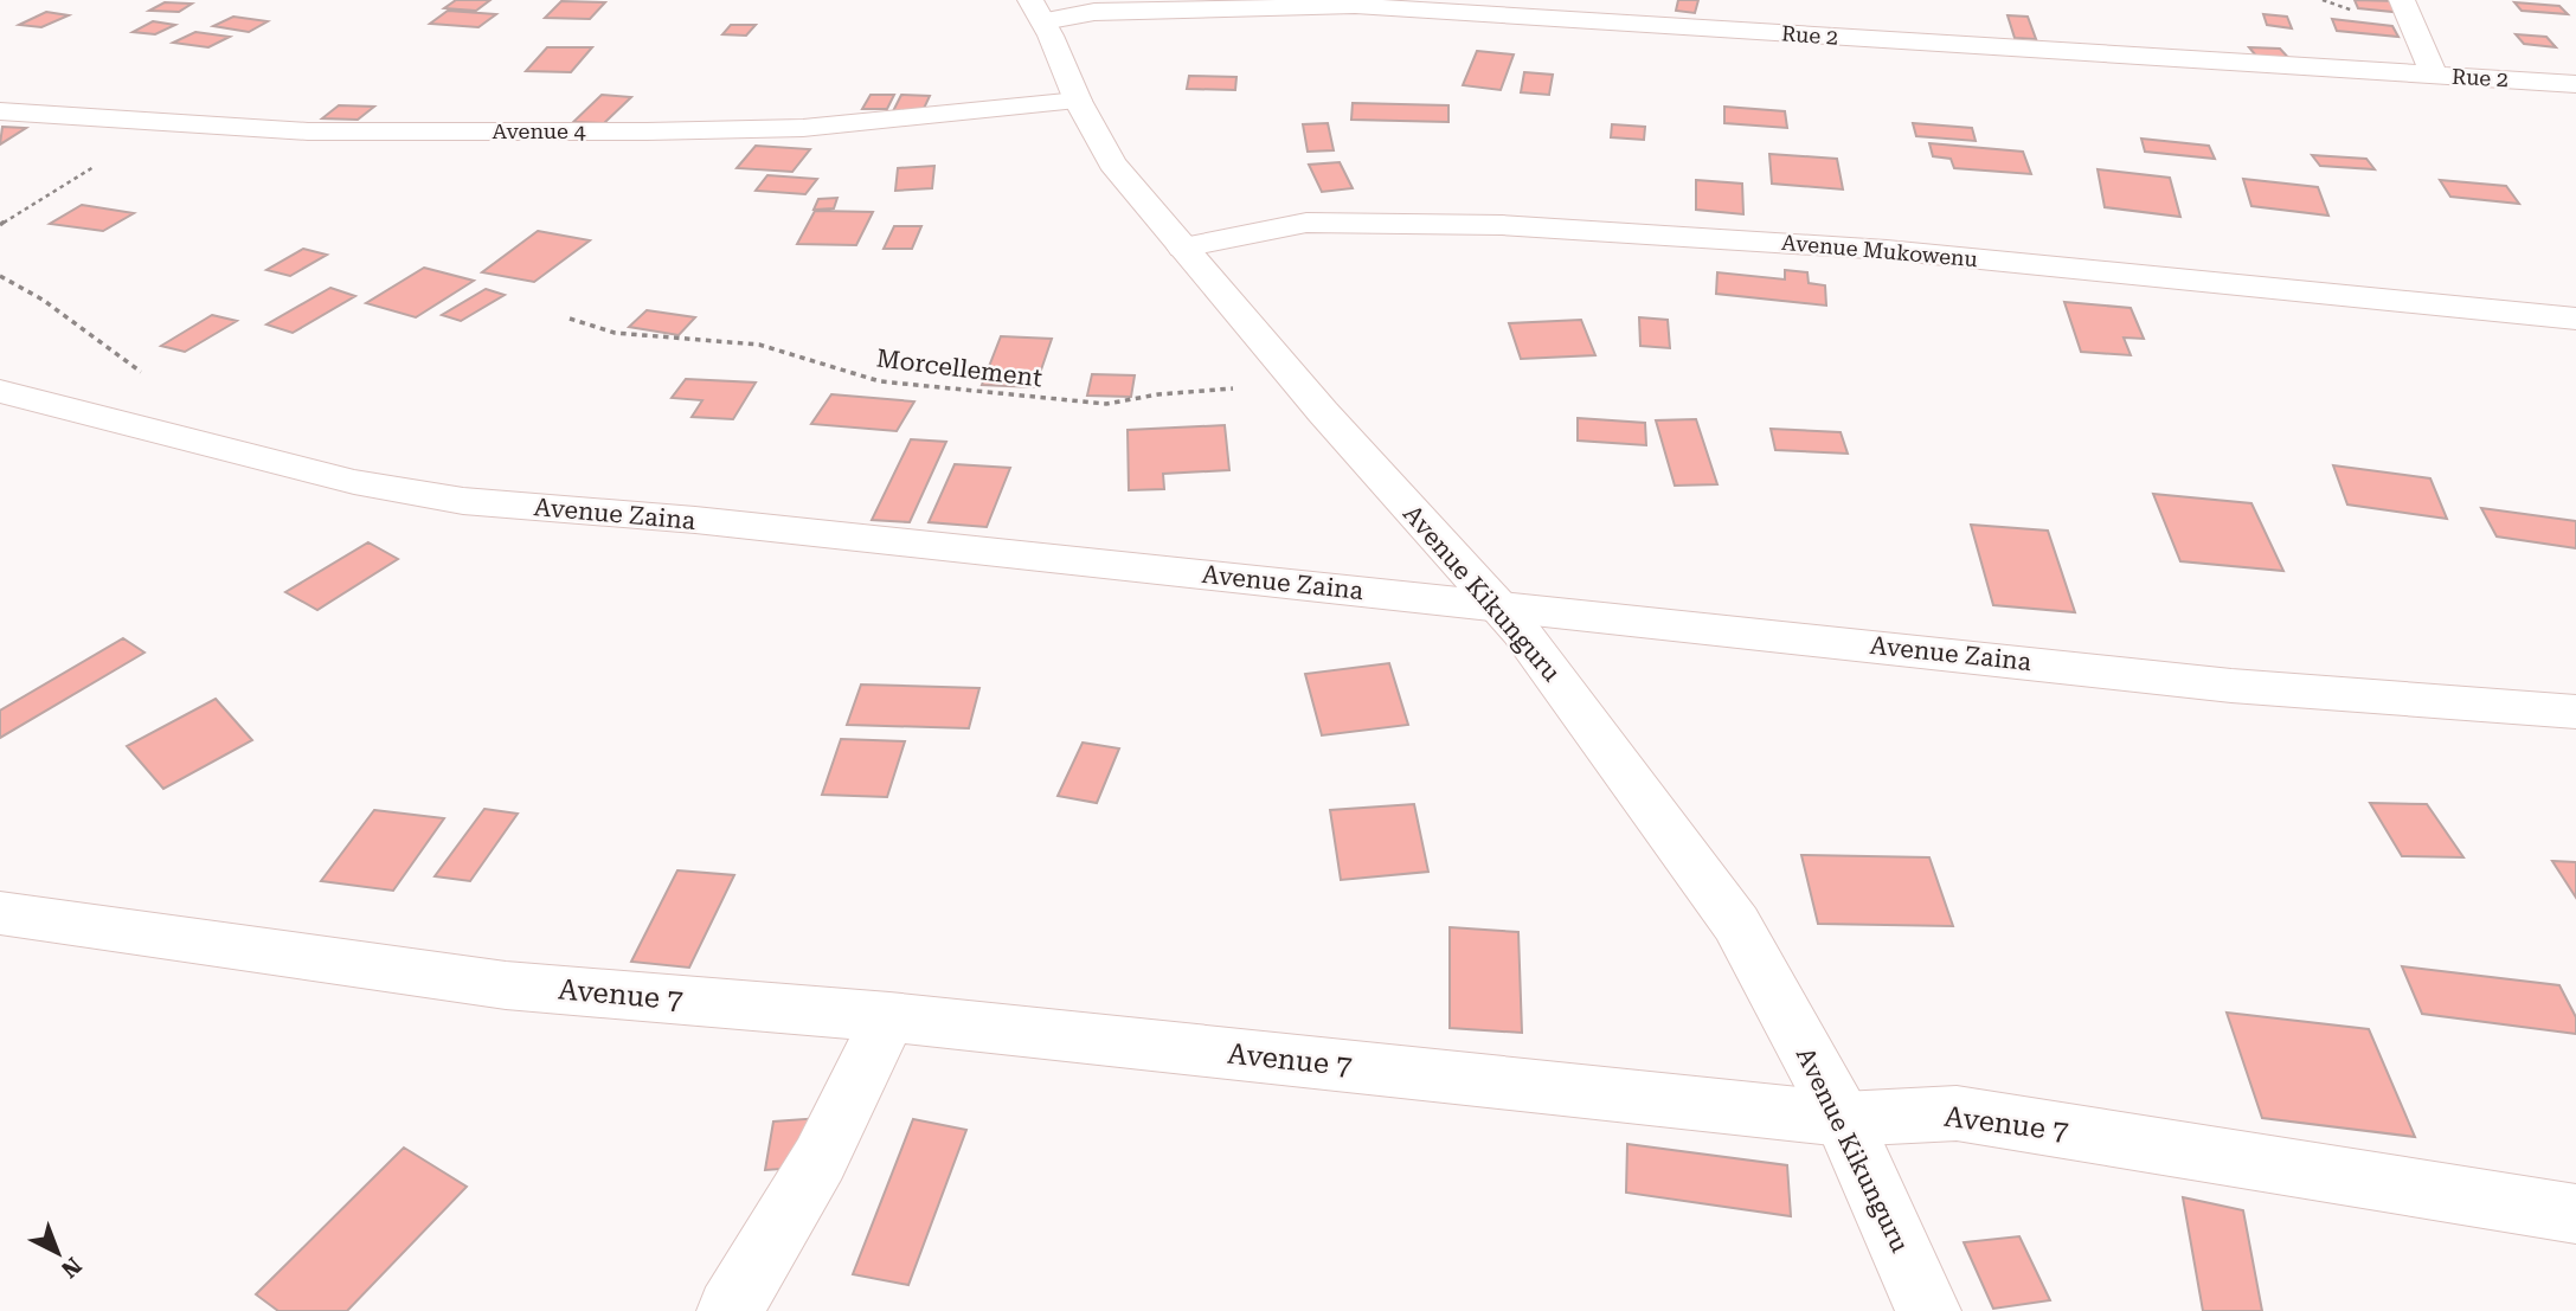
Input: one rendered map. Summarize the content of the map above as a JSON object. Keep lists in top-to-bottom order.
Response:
{
  "streets": {
    "street": [
      "Rue 2",
      "Avenue 4",
      "Avenue Mukowenu",
      "Avenue Zaina",
      "Avenue Kikunguru",
      "Avenue 7"
    ],
    "path": ["Morcellement"]
  },
  "crossings": [
    ["Rue 2", "Avenue Kikunguru"],
    ["Avenue 4", "Avenue Kikunguru"],
    ["Avenue Mukowenu", "Avenue Kikunguru"],
    ["Morcellement", "Avenue Kikunguru"],
    ["Avenue Zaina", "Avenue Kikunguru"],
    ["Avenue Kikunguru", "Avenue 7"]
  ],
  "north": "bottom right"
}
